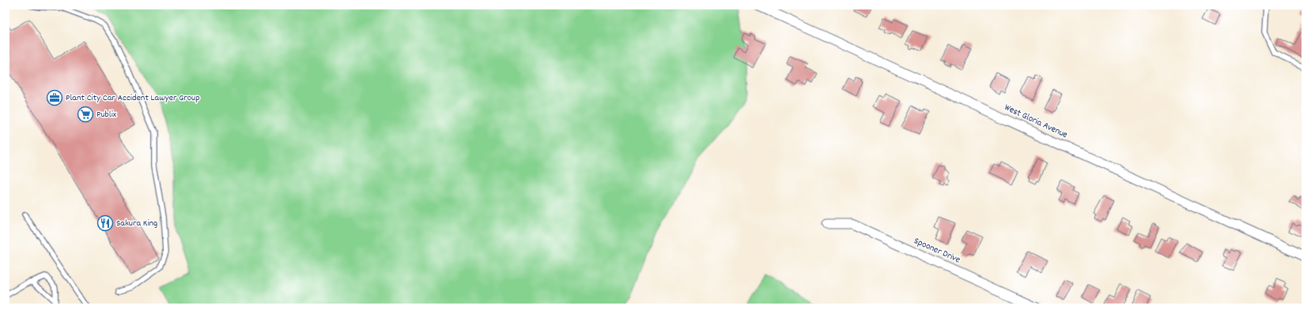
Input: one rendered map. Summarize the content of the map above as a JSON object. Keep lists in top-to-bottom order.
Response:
{
  "streets": {
    "street": ["West Gloria Avenue", "Spooner Drive"]
  },
  "places": {
    "office": ["Plant City Car Accident Lawyer Group"],
    "supermarket": ["Publix"],
    "restaurant": ["Sakura King"]
  }
}
